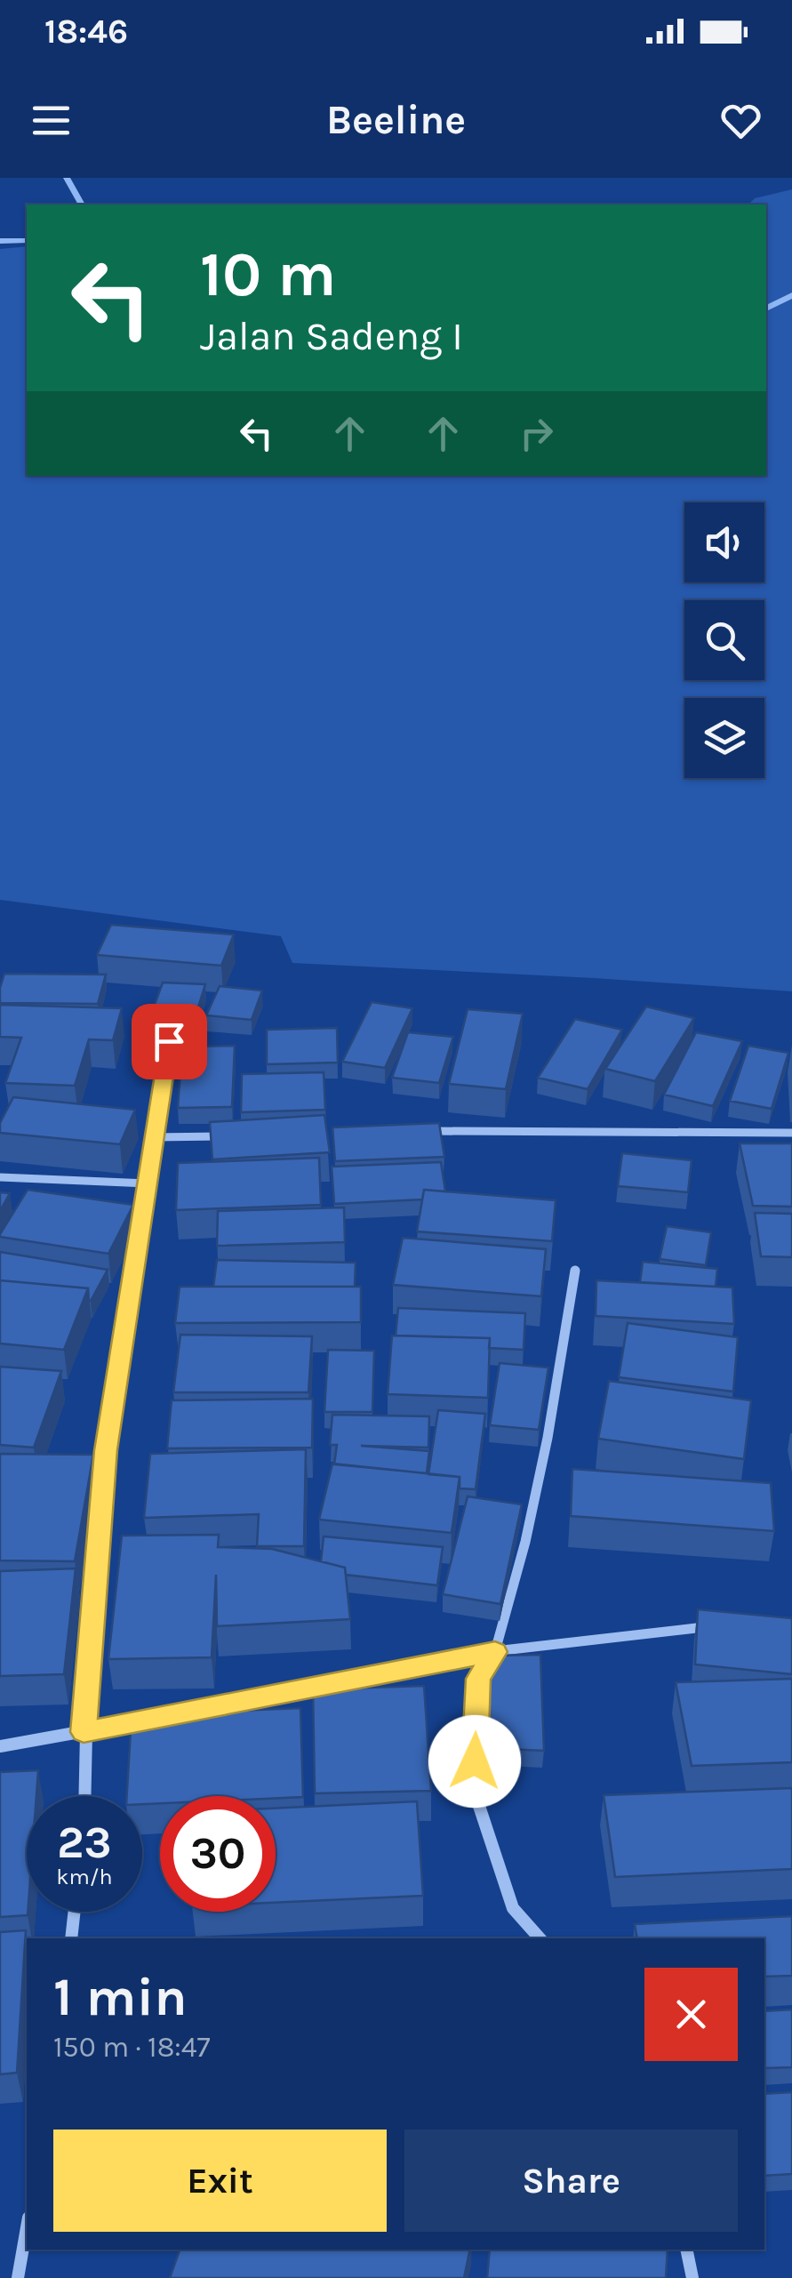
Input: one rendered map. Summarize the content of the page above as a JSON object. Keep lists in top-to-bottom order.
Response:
{
  "page": {
    "status": "18:46",
    "header": "Beeline",
    "turn": ["10 m", "Jalan Sadeng I"],
    "speed": "23 km/h",
    "limit": "30",
    "heading": ["1 min", "150 m · 18:47"],
    "buttons": ["Exit", "Share"]
  }
}
